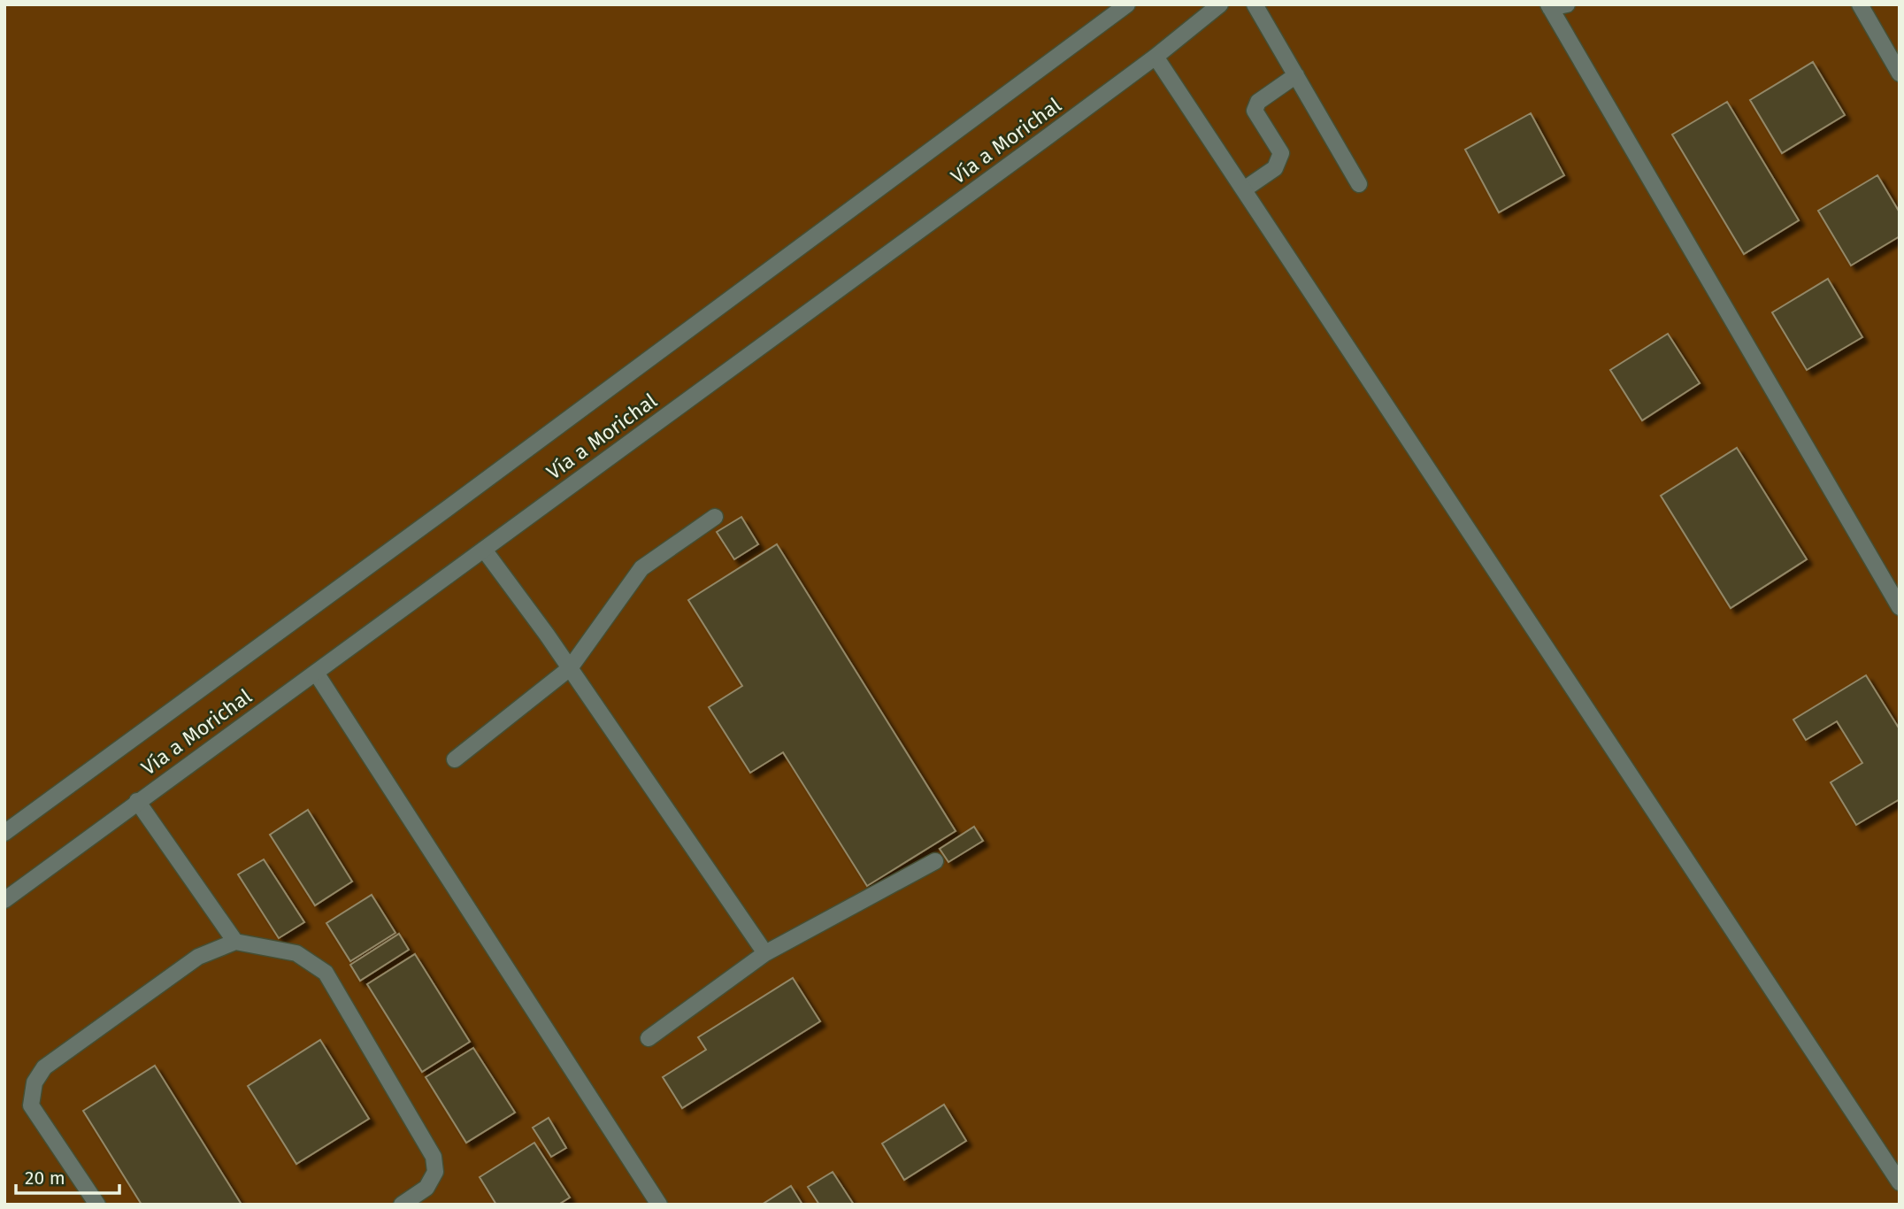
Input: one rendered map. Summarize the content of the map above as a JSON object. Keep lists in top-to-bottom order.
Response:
{
  "streets": {
    "street": ["Vía a Morichal"]
  },
  "scale_bar": "20 m"
}
